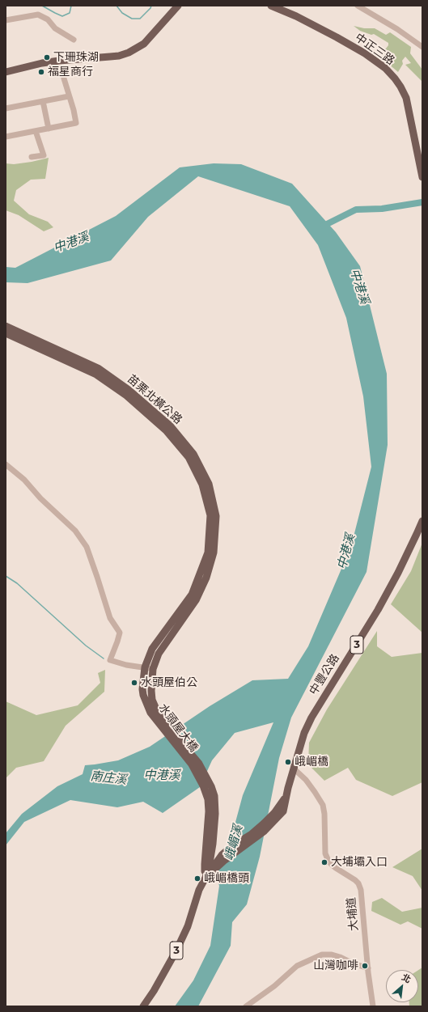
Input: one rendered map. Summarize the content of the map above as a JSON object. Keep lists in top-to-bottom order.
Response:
{
  "streets": {
    "main road": [
      "中正三路",
      "苗栗北橫公路",
      "3",
      "中豐公路",
      "水頭屋大橋"
    ],
    "street": ["大埔道"]
  },
  "crossings": [
    ["苗栗北橫公路", "水頭屋大橋"],
    ["3", "中豐公路"],
    ["中豐公路", "大埔道"]
  ],
  "water": ["中港溪", "南庄溪", "峨嵋溪"],
  "places": [
    "下珊珠湖",
    "福星商行",
    "水頭屋伯公",
    "峨嵋橋",
    "大埔壩入口",
    "峨嵋橋頭",
    "山灣咖啡"
  ],
  "north": "top right"
}
